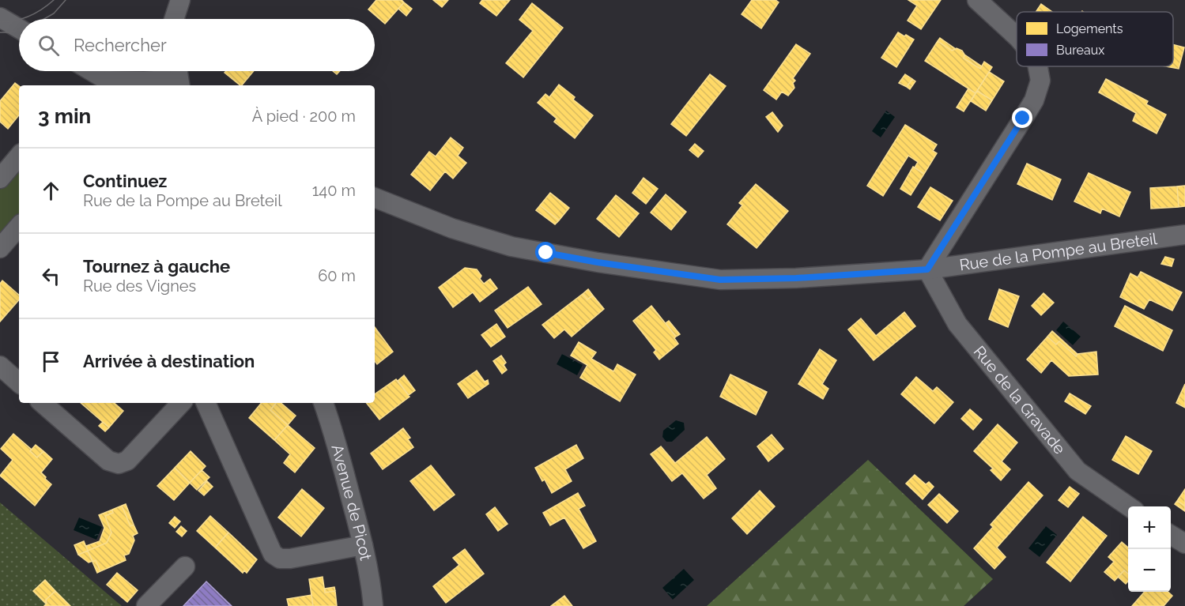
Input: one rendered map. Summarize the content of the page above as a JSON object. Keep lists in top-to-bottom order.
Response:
{
  "streets": {
    "street": ["Rue de la Pompe au Breteil", "Rue de la Gravade", "Avenue de Picot"]
  },
  "crossings": [
    ["Rue de la Pompe au Breteil", "Rue de la Gravade"]
  ],
  "legend": ["Logements", "Bureaux"],
  "page": {
    "search": "Rechercher",
    "heading": ["3 min", "À pied · 200 m"],
    "list": [
      ["Continuez", "Rue de la Pompe au Breteil", "140 m"],
      ["Tournez à gauche", "Rue des Vignes", "60 m"],
      "Arrivée à destination"
    ],
    "map_buttons": ["+", "−"]
  }
}
